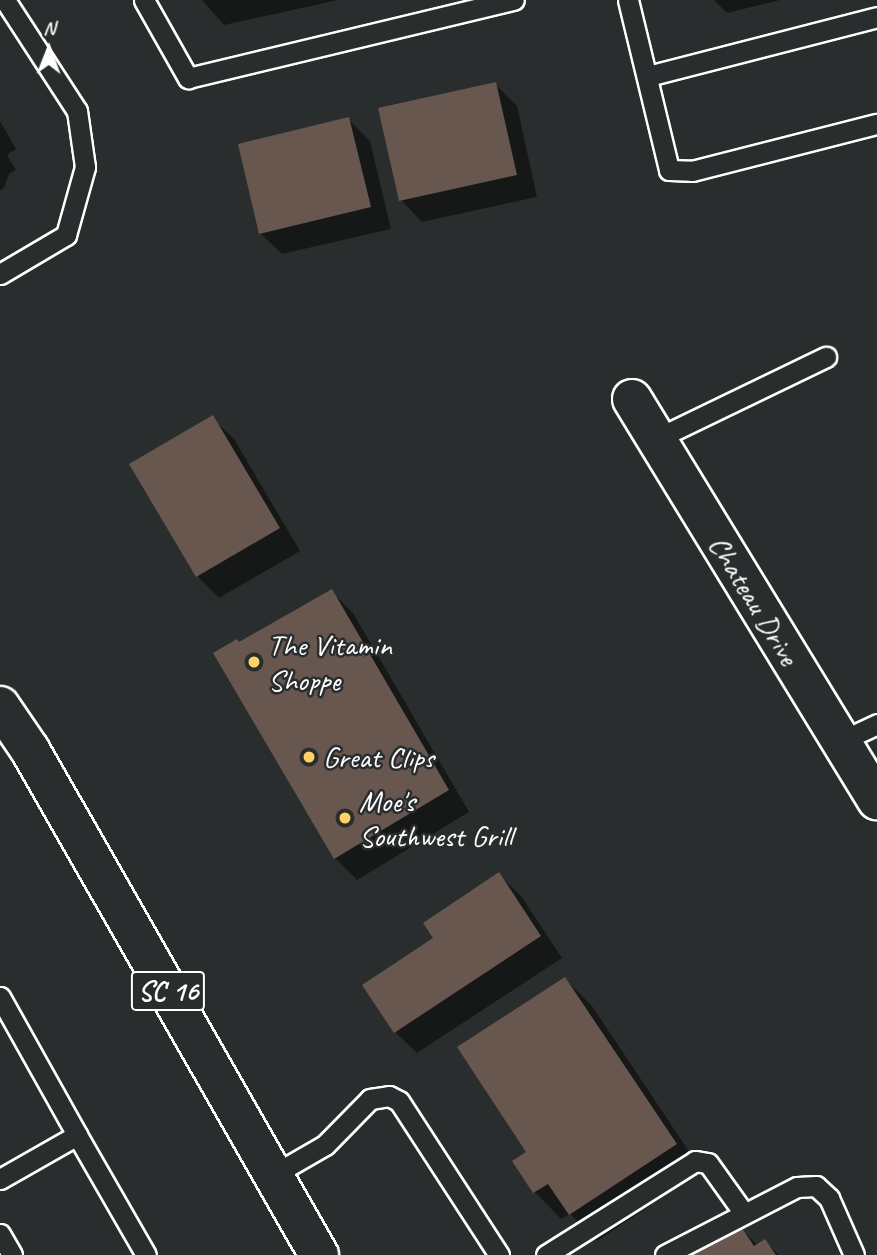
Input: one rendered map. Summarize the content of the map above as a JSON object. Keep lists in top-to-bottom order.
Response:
{
  "streets": {
    "main road": ["Chateau Drive", "SC 16"]
  },
  "places": ["The Vitamin Shoppe", "Great Clips", "Moe's Southwest Grill"],
  "north": "top"
}
